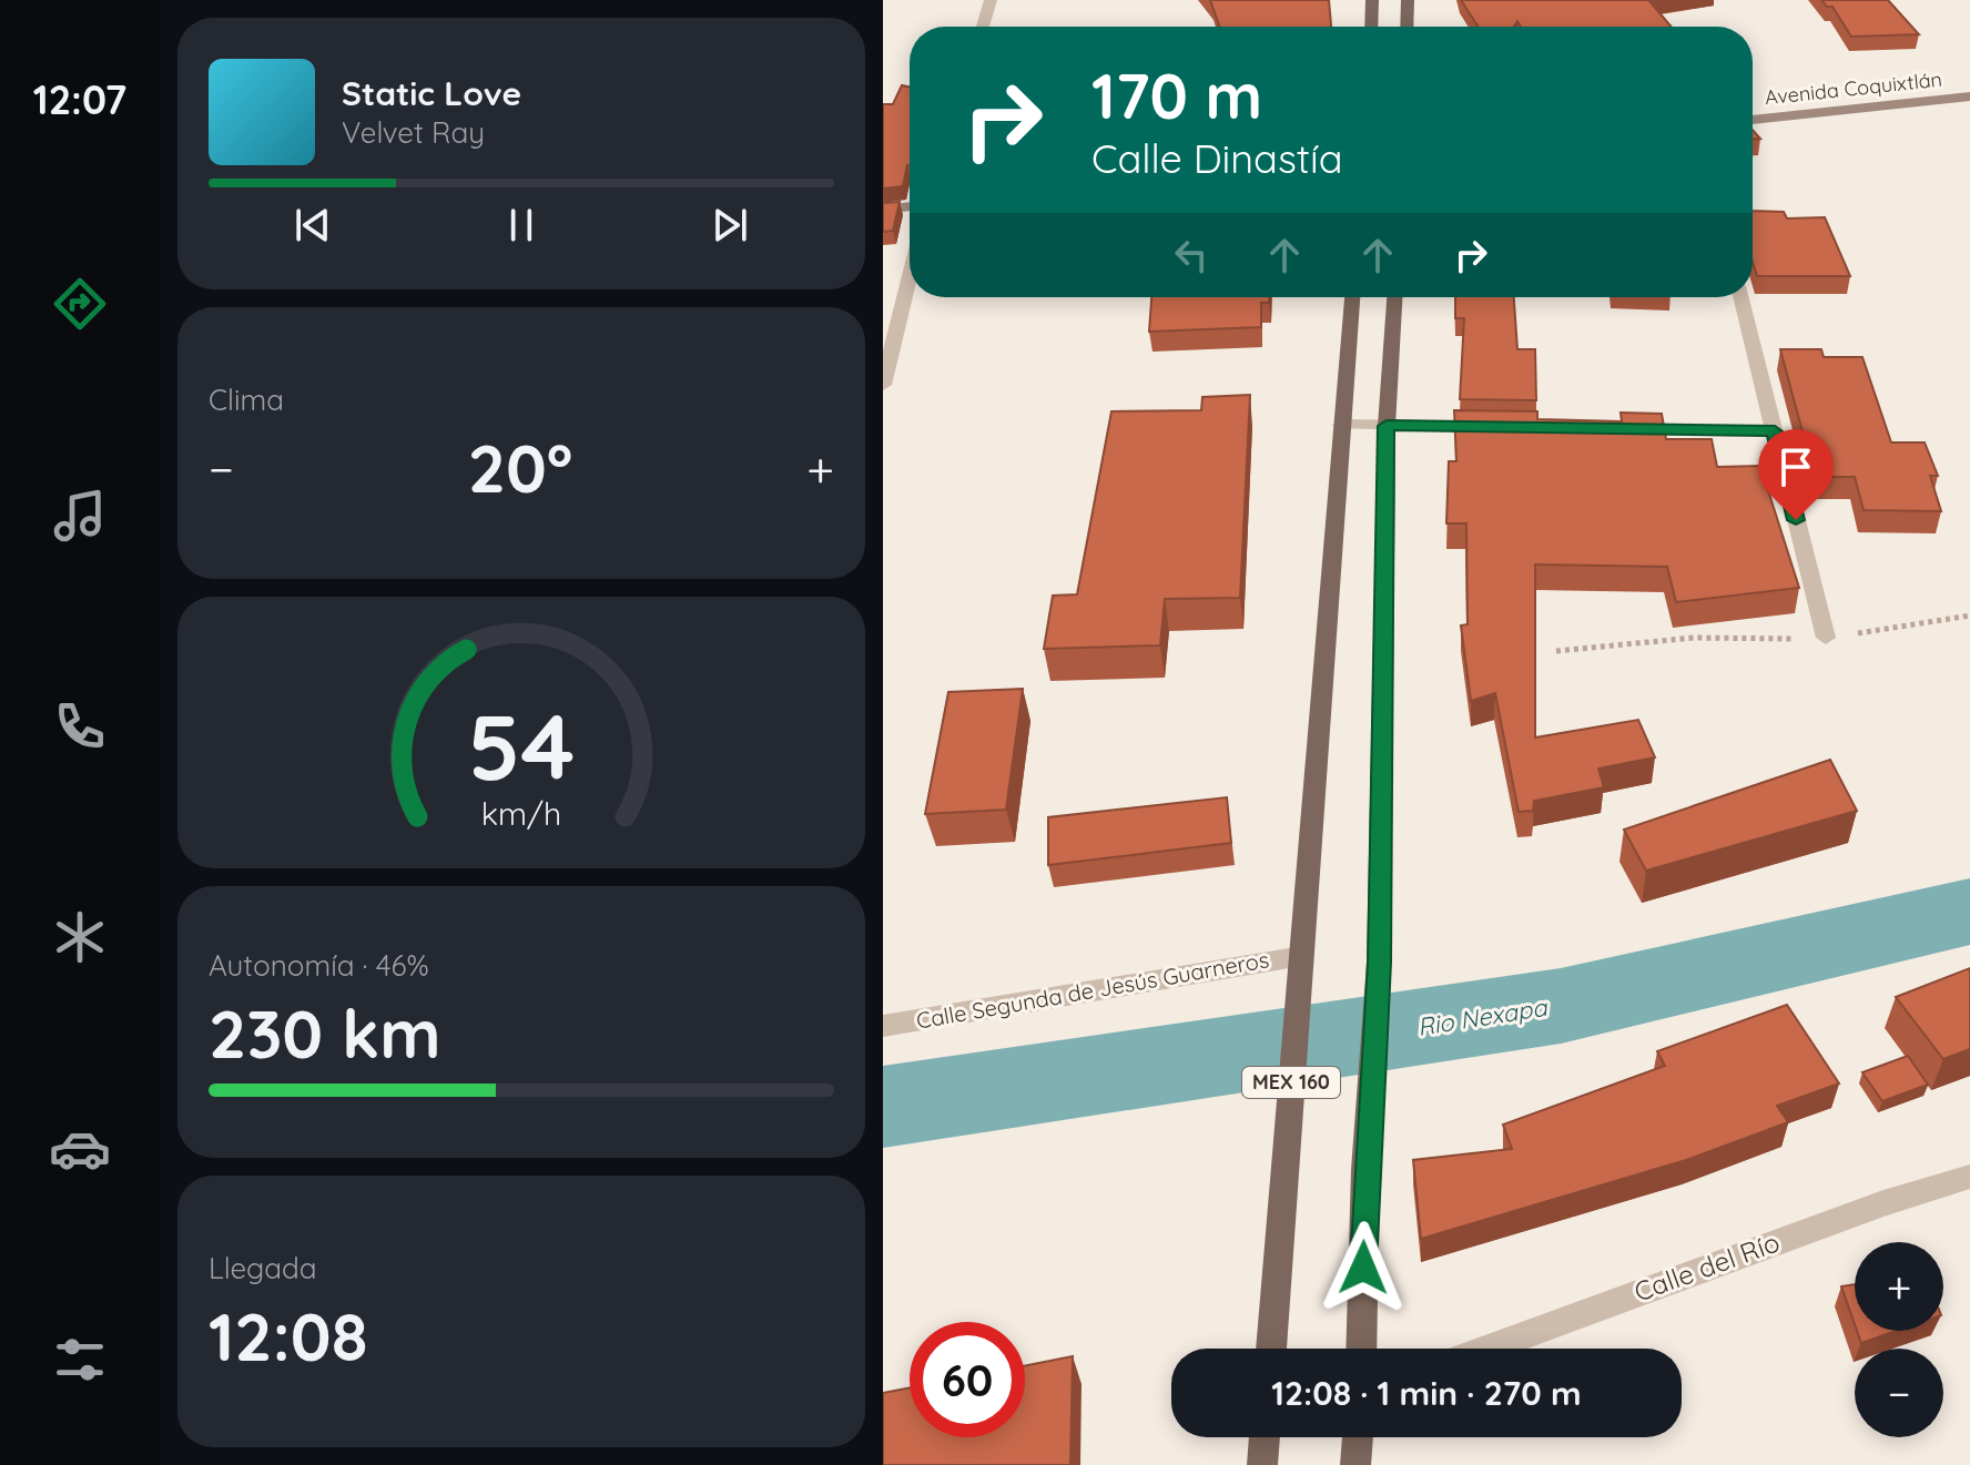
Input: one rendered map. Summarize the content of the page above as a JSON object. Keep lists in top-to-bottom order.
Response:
{
  "streets": {
    "main road": ["MEX 160"],
    "street": ["Avenida Coquixtlán", "Calle Segunda de Jesús Guarneros", "Calle del Río"]
  },
  "crossings": [
    ["Calle Segunda de Jesús Guarneros", "MEX 160"]
  ],
  "water": ["Rio Nexapa"],
  "page": {
    "tabs": "12:07",
    "turn": ["170 m", "Calle Dinastía"],
    "song": ["Static Love", "Velvet Ray"],
    "tile": [
      "Clima",
      ["Autonomía · 46%", "230 km"],
      ["Llegada", "12:08"]
    ],
    "heat": ["−", "20°", "+"],
    "map_buttons": ["+", "−"],
    "limit": "60",
    "trip": "12:08 · 1 min · 270 m",
    "gauge": ["54", "km/h"]
  }
}
